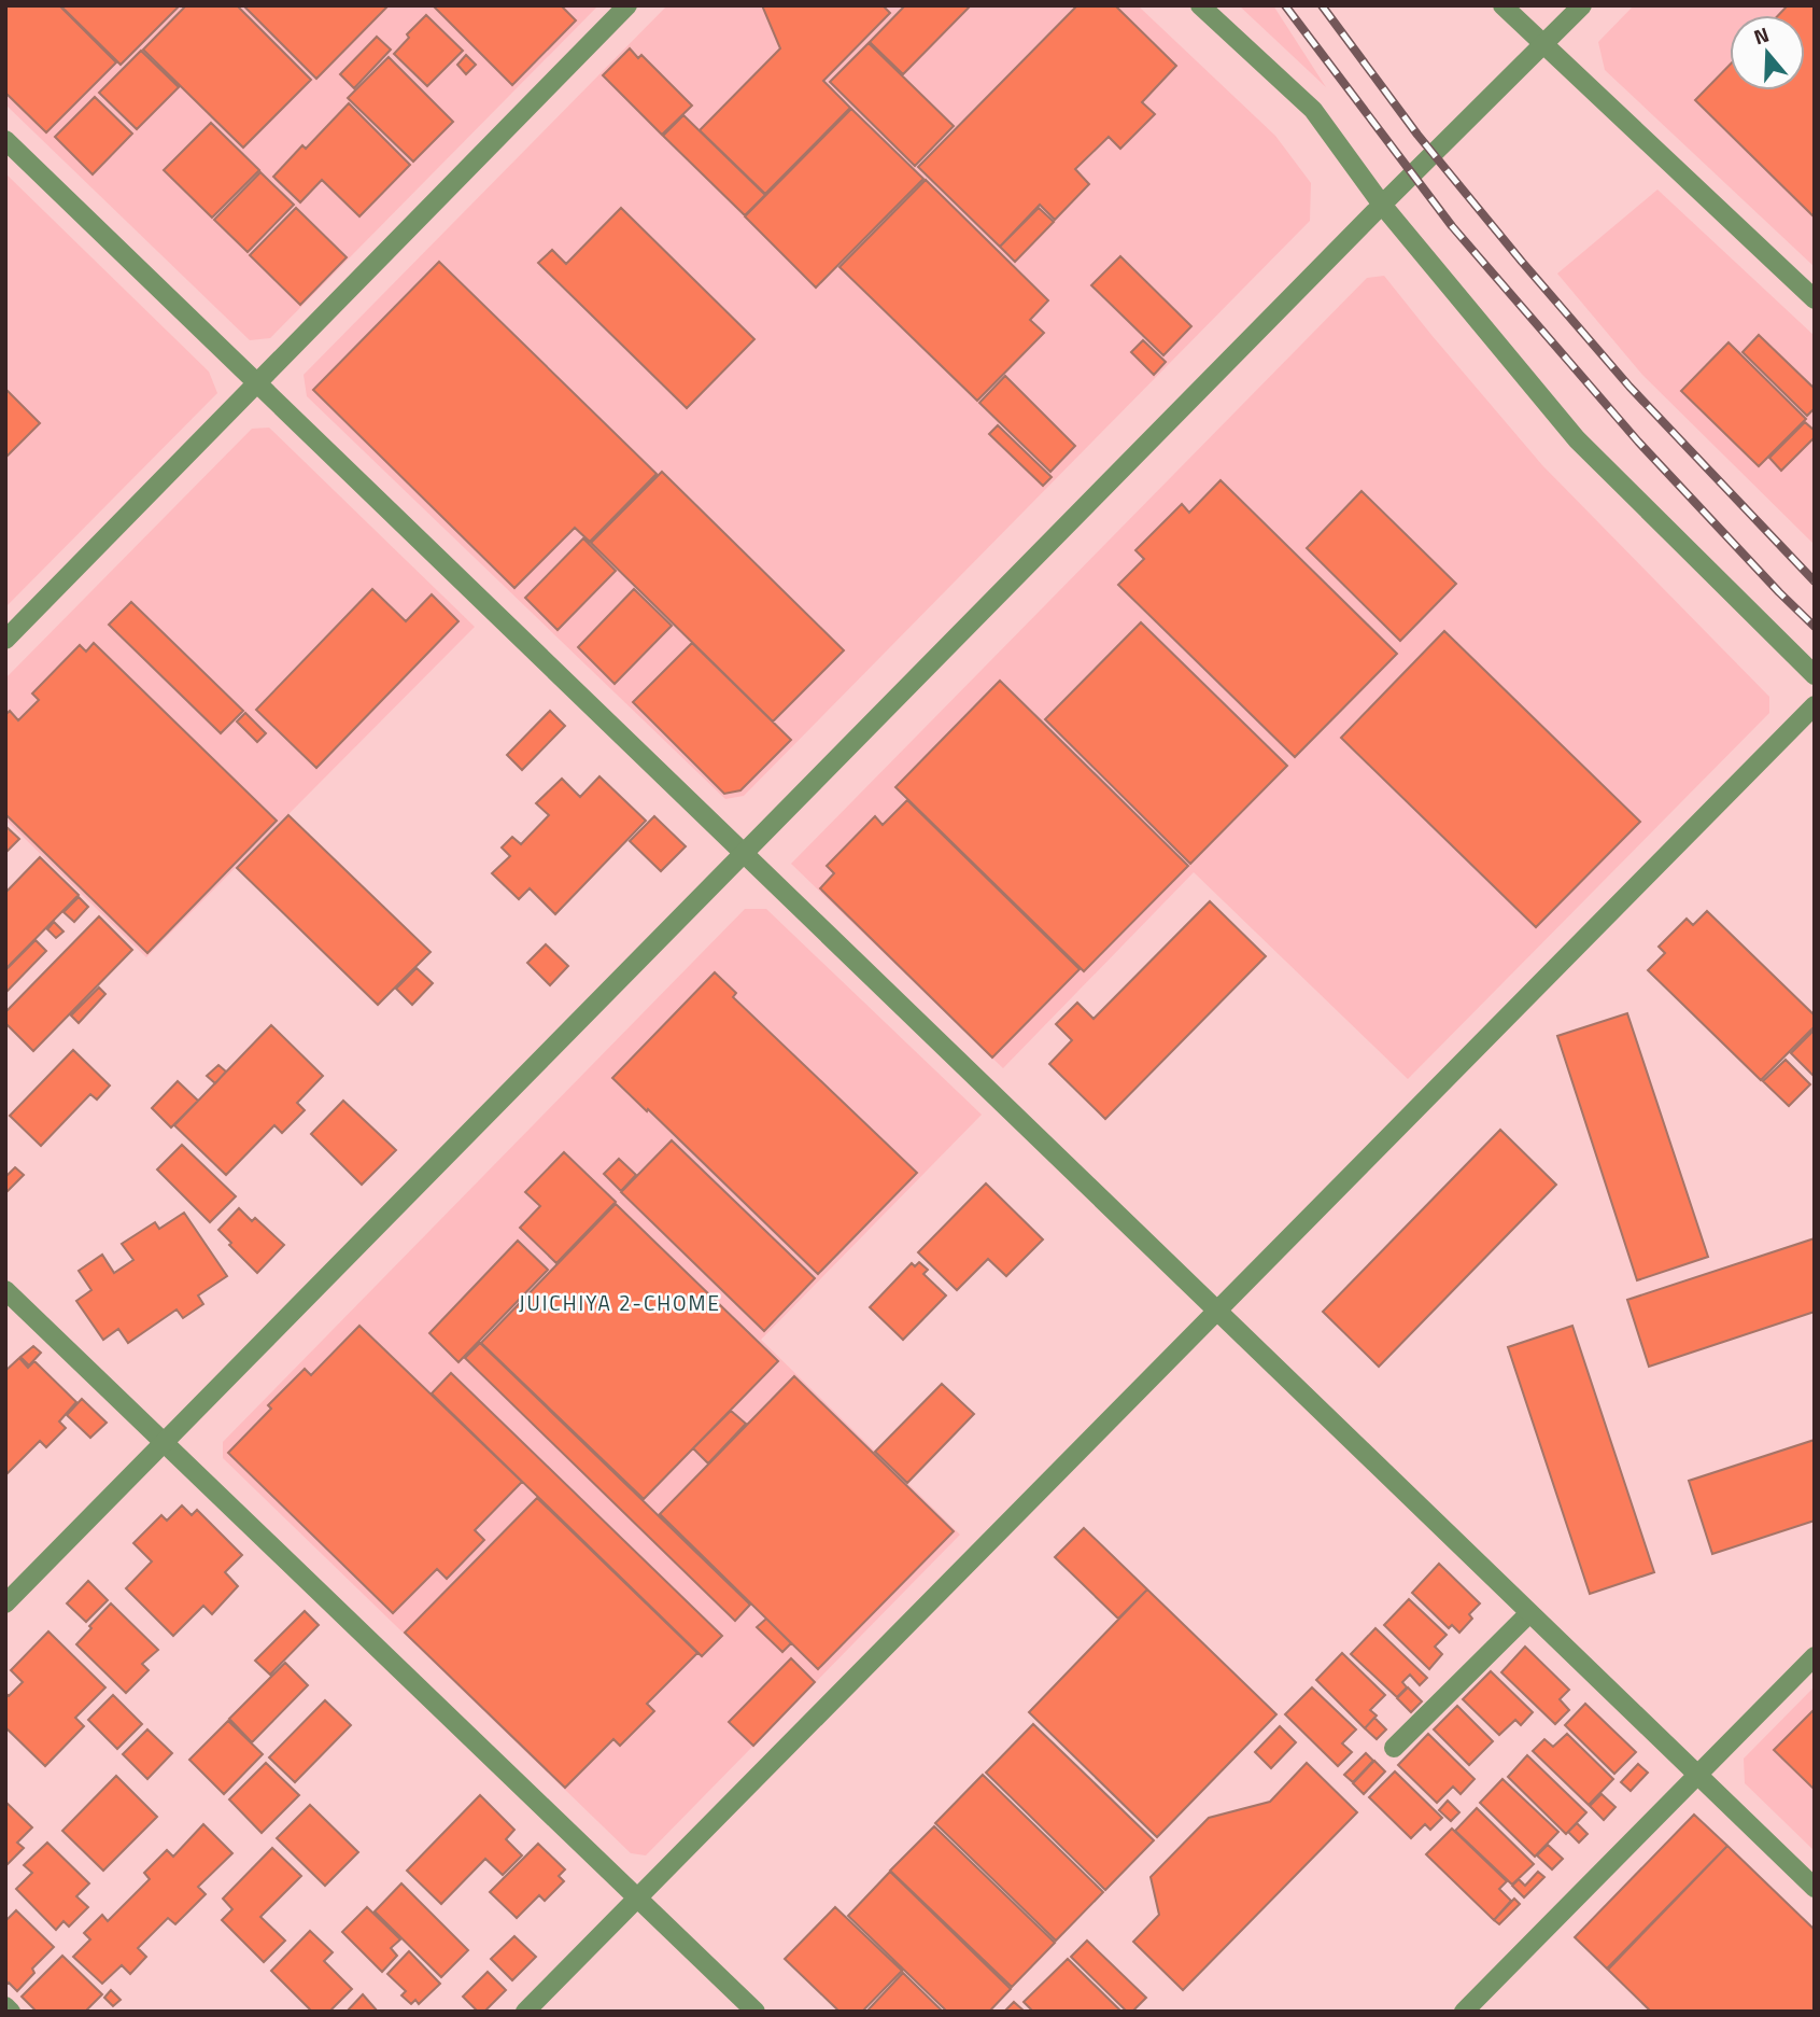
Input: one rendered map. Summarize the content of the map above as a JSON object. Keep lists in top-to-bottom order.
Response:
{
  "districts": ["JUICHIYA 2-CHOME"],
  "north": "top"
}
